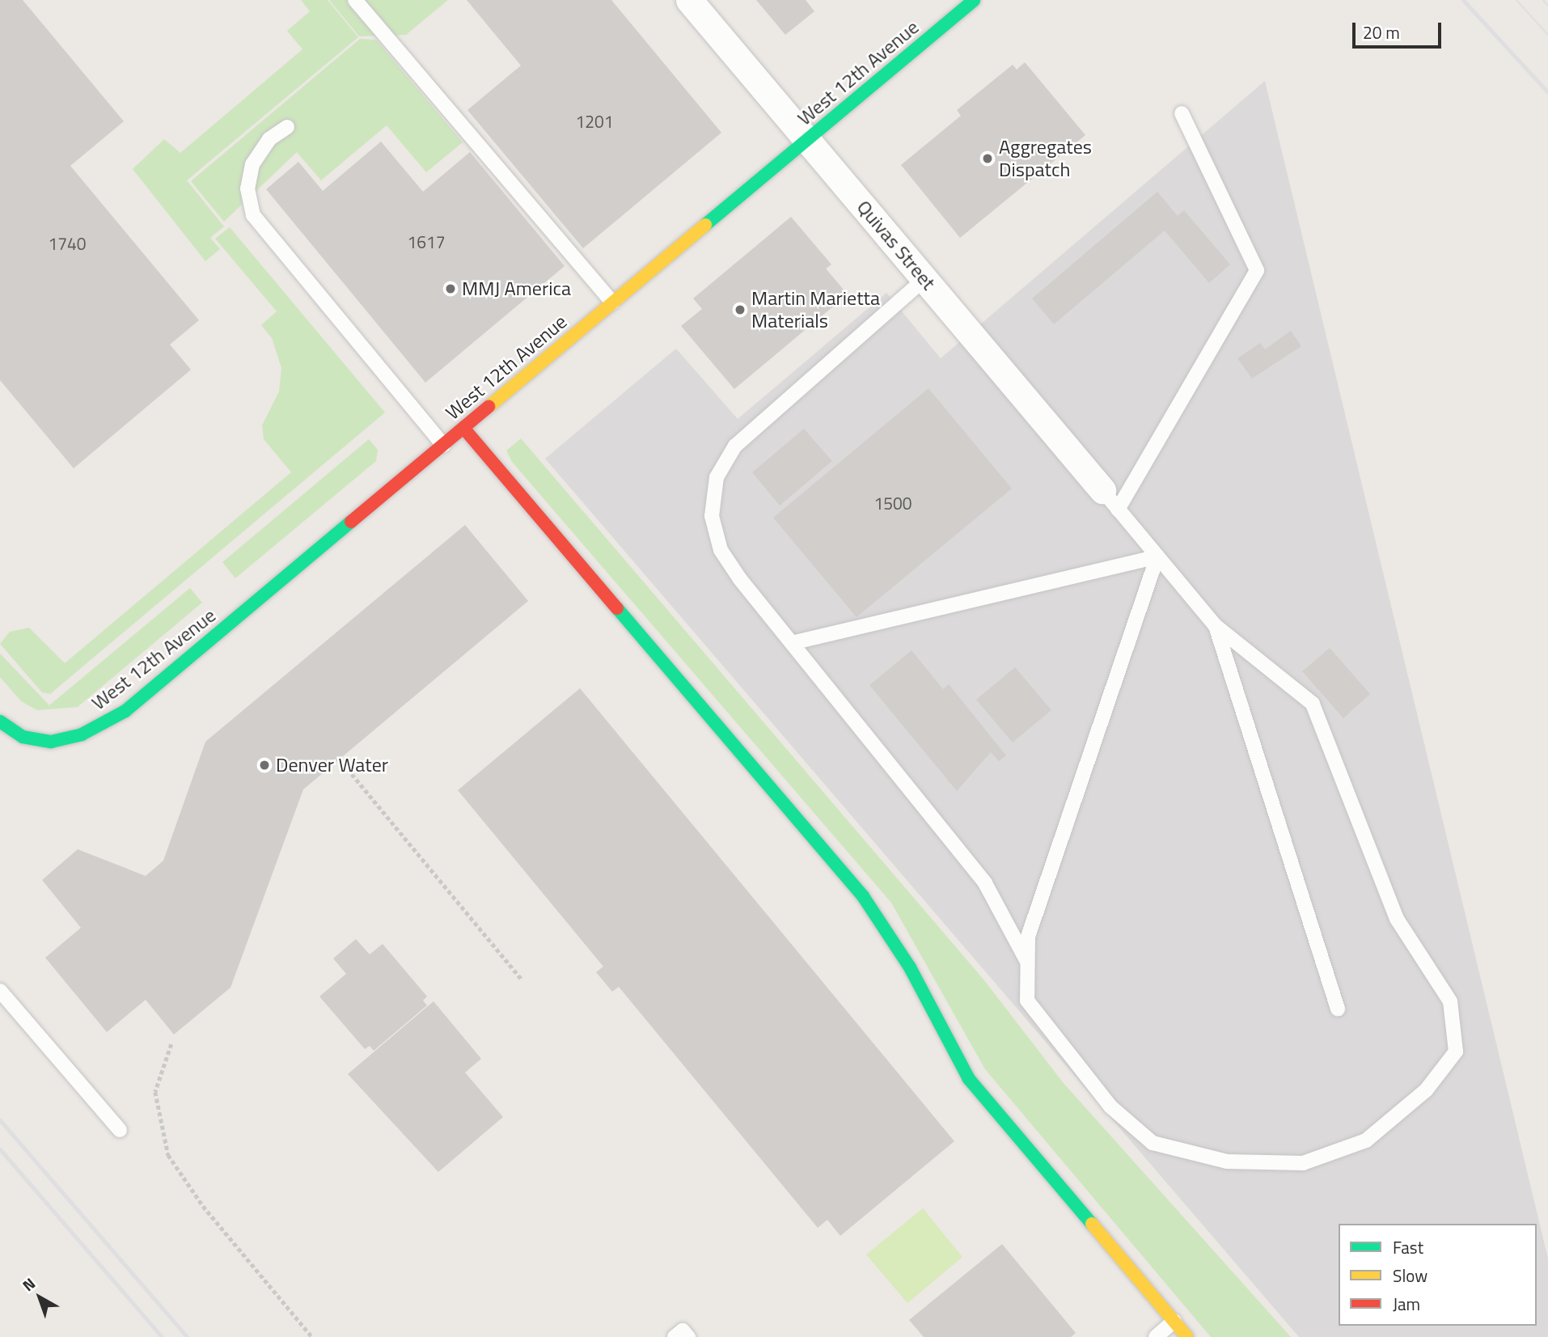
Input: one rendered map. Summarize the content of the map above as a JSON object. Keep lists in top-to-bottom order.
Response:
{
  "streets": {
    "street": ["West 12th Avenue", "Quivas Street"]
  },
  "crossings": [
    ["West 12th Avenue", "Quivas Street"]
  ],
  "places": [
    "Aggregates Dispatch",
    "MMJ America",
    "Martin Marietta Materials",
    "Denver Water"
  ],
  "house_numbers": [
    "1201",
    "1617",
    "1740",
    "1500"
  ],
  "legend": ["Fast", "Slow", "Jam"],
  "scale_bar": "20 m",
  "north": "top left"
}
